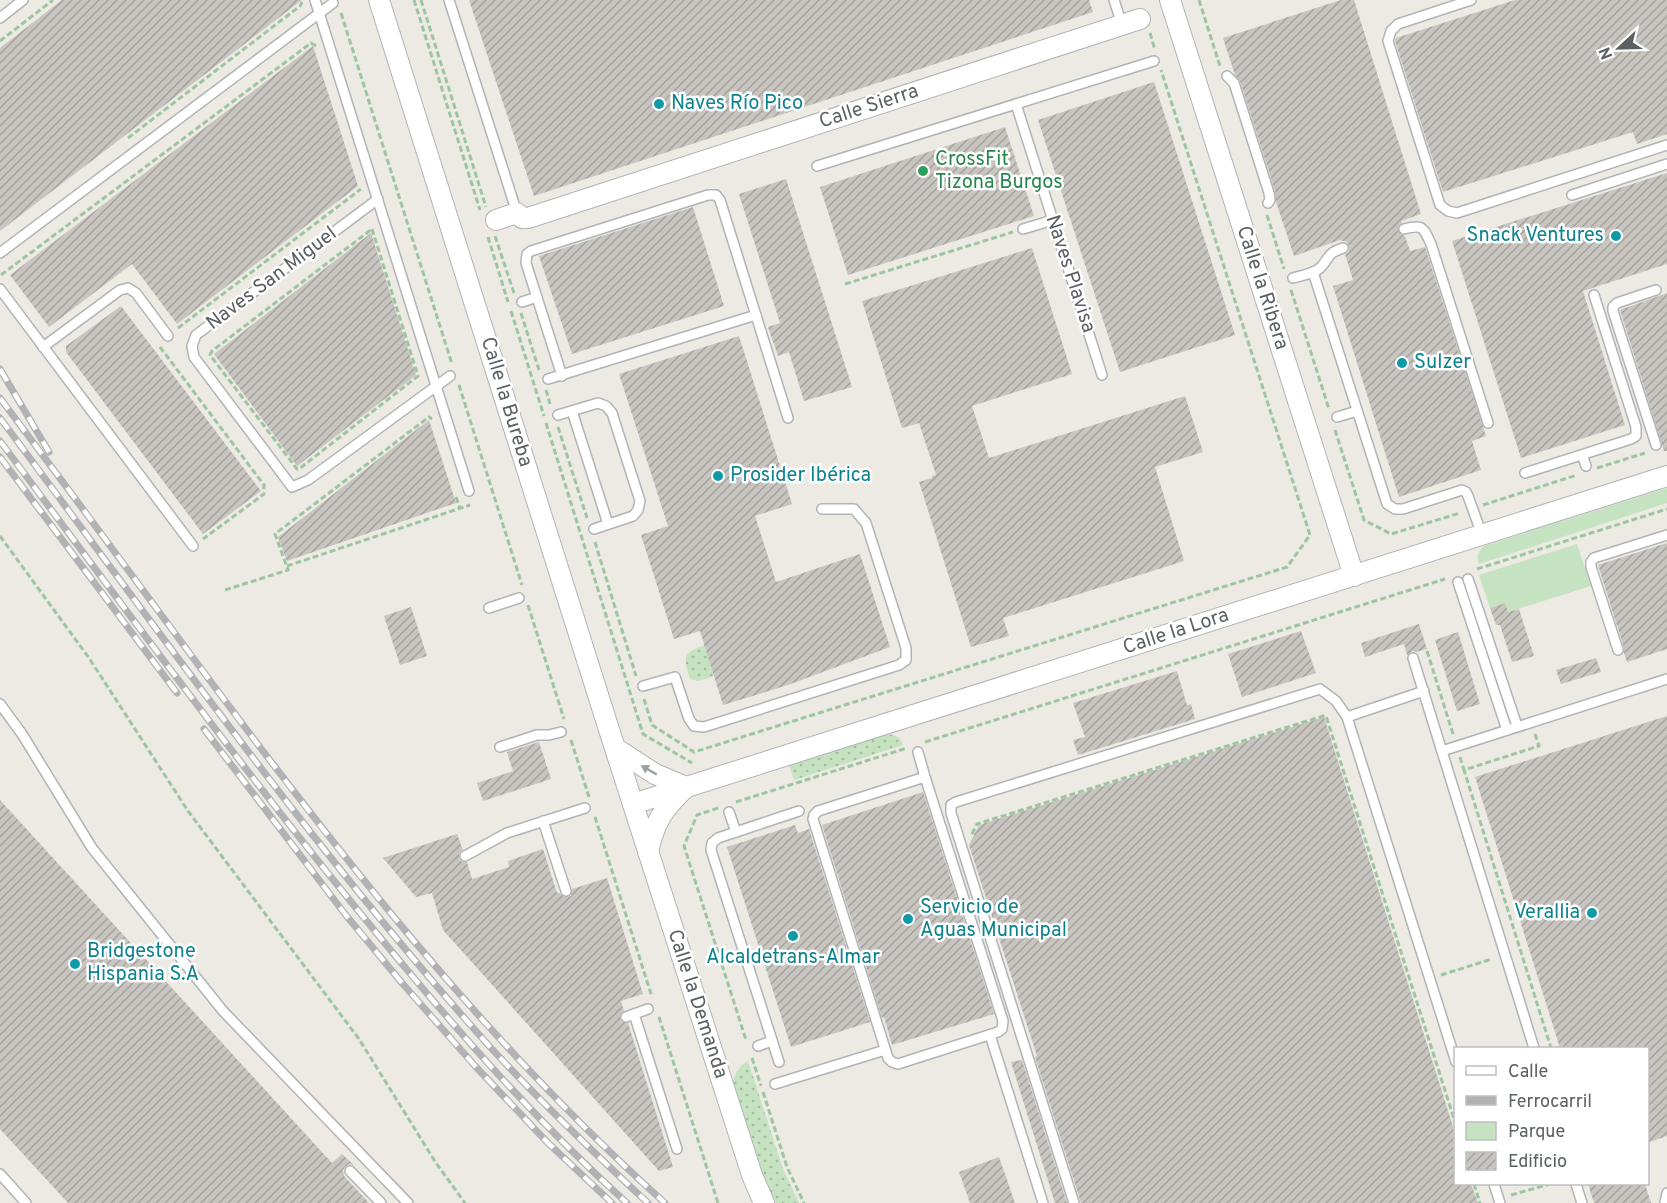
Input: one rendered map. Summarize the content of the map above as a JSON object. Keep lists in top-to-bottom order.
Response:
{
  "streets": {
    "street": [
      "Calle Sierra",
      "Calle la Ribera",
      "Calle la Bureba",
      "Calle la Lora",
      "Calle la Demanda"
    ],
    "lane": ["Naves Plavisa", "Naves San Miguel"]
  },
  "crossings": [
    ["Calle la Ribera", "Calle la Lora"],
    ["Calle la Bureba", "Calle la Lora"],
    ["Calle la Bureba", "Calle la Demanda"],
    ["Calle la Lora", "Calle la Demanda"]
  ],
  "places": [
    "Naves Río Pico",
    "CrossFit Tizona Burgos",
    "Snack Ventures",
    "Sulzer",
    "Prosider Ibérica",
    "Verallia",
    "Servicio de Aguas Municipal",
    "Alcaldetrans-Almar",
    "Bridgestone Hispania S.A"
  ],
  "legend": [
    "Calle",
    "Ferrocarril",
    "Parque",
    "Edificio"
  ],
  "north": "left"
}
